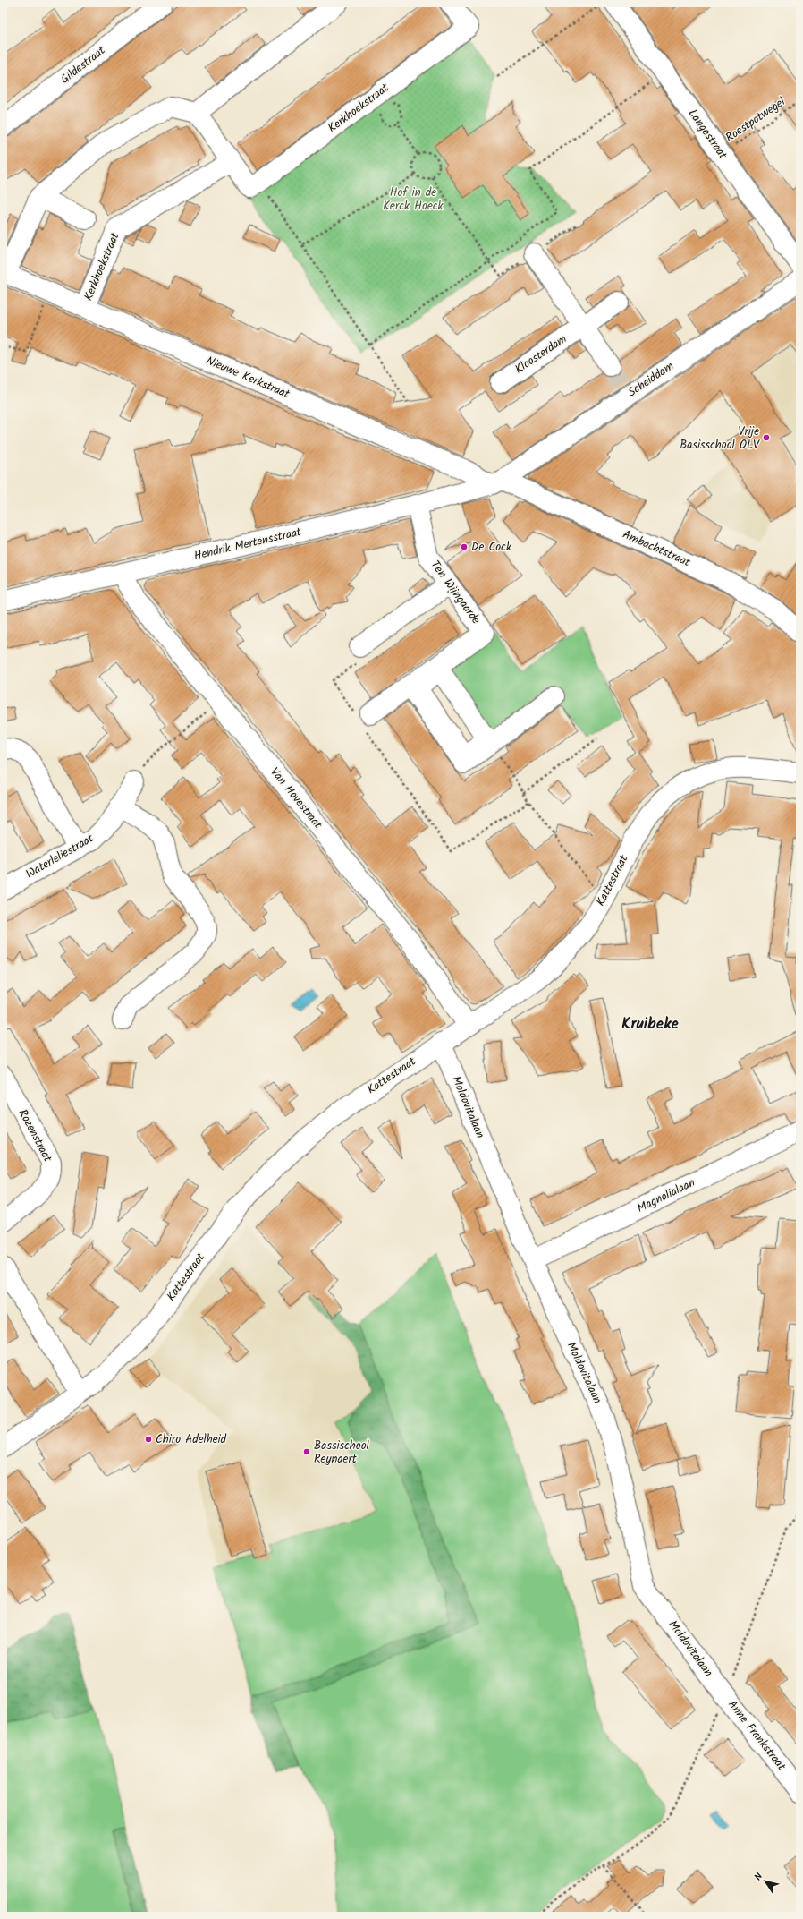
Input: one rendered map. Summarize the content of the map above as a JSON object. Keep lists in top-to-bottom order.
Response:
{
  "streets": {
    "street": [
      "Gildestraat",
      "Kerkhoekstraat",
      "Langestraat",
      "Kloosterdam",
      "Nieuwe Kerkstraat",
      "Scheiddam",
      "Hendrik Mertensstraat",
      "Ambachtstraat",
      "Ten Wijngaarde",
      "Van Hovestraat",
      "Waterleliestraat",
      "Kattestraat",
      "Moldovitalaan",
      "Rozenstraat",
      "Magnolialaan",
      "Anne Frankstraat"
    ],
    "path": ["Roestpotwegel"]
  },
  "crossings": [
    ["Kerkhoekstraat", "Nieuwe Kerkstraat"],
    ["Roestpotwegel", "Langestraat"],
    ["Nieuwe Kerkstraat", "Scheiddam"],
    ["Nieuwe Kerkstraat", "Hendrik Mertensstraat"],
    ["Nieuwe Kerkstraat", "Ambachtstraat"],
    ["Scheiddam", "Hendrik Mertensstraat"],
    ["Scheiddam", "Ambachtstraat"],
    ["Hendrik Mertensstraat", "Ambachtstraat"],
    ["Hendrik Mertensstraat", "Ten Wijngaarde"],
    ["Hendrik Mertensstraat", "Van Hovestraat"],
    ["Van Hovestraat", "Kattestraat"],
    ["Kattestraat", "Moldovitalaan"],
    ["Moldovitalaan", "Magnolialaan"],
    ["Moldovitalaan", "Anne Frankstraat"]
  ],
  "districts": ["Kruibeke"],
  "parks": ["Hof in de Kerck Hoeck"],
  "places": [
    "Vrije Basisschool OLV",
    "De Cock",
    "Chiro Adelheid",
    "Bassischool Reynaert"
  ],
  "north": "top left"
}
